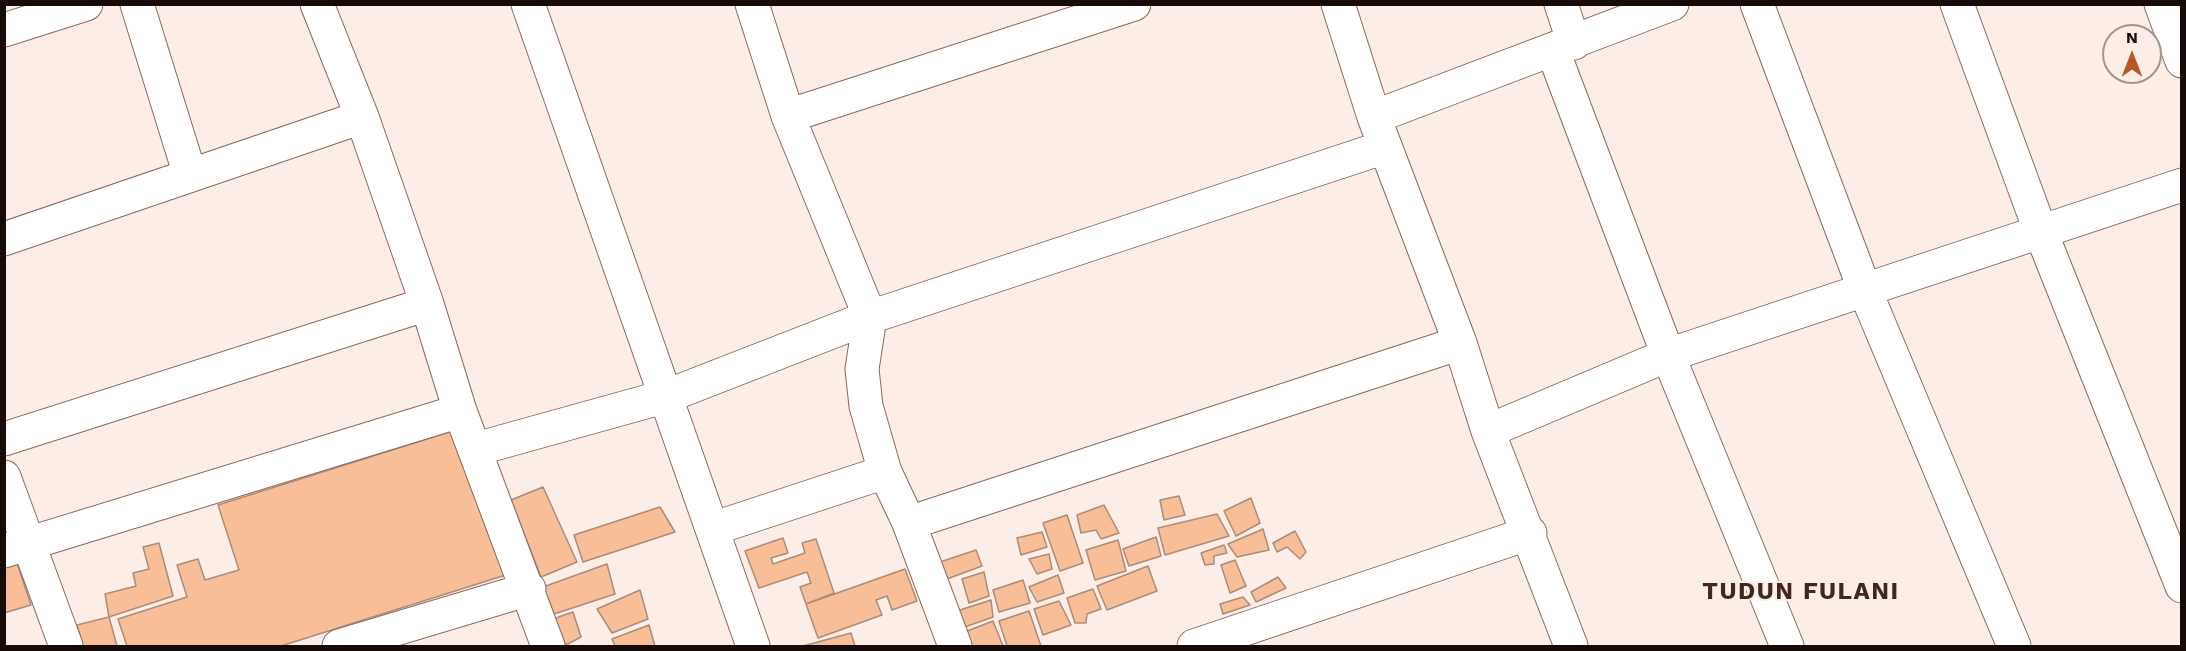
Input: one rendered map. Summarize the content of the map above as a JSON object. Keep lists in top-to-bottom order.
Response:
{
  "districts": ["TUDUN FULANI"],
  "north": "top"
}
